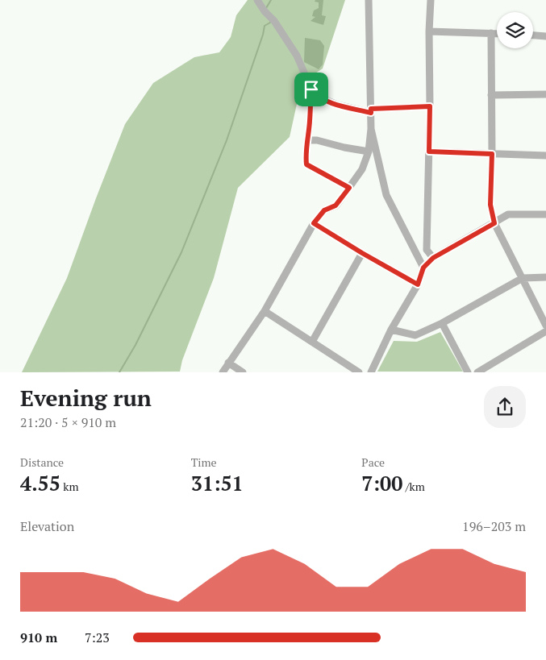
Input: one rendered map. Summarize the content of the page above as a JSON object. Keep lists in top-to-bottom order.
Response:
{
  "page": {
    "heading": ["Evening run", "21:20 · 5 × 910 m"],
    "stats": [
      ["Distance", "4.55 km"],
      ["Time", "31:51"],
      ["Pace", "7:00 /km"]
    ],
    "chart": ["Elevation", "196–203 m"],
    "list": [
      {
        "name": "910 m",
        "note": "7:23"
      }
    ]
  }
}
